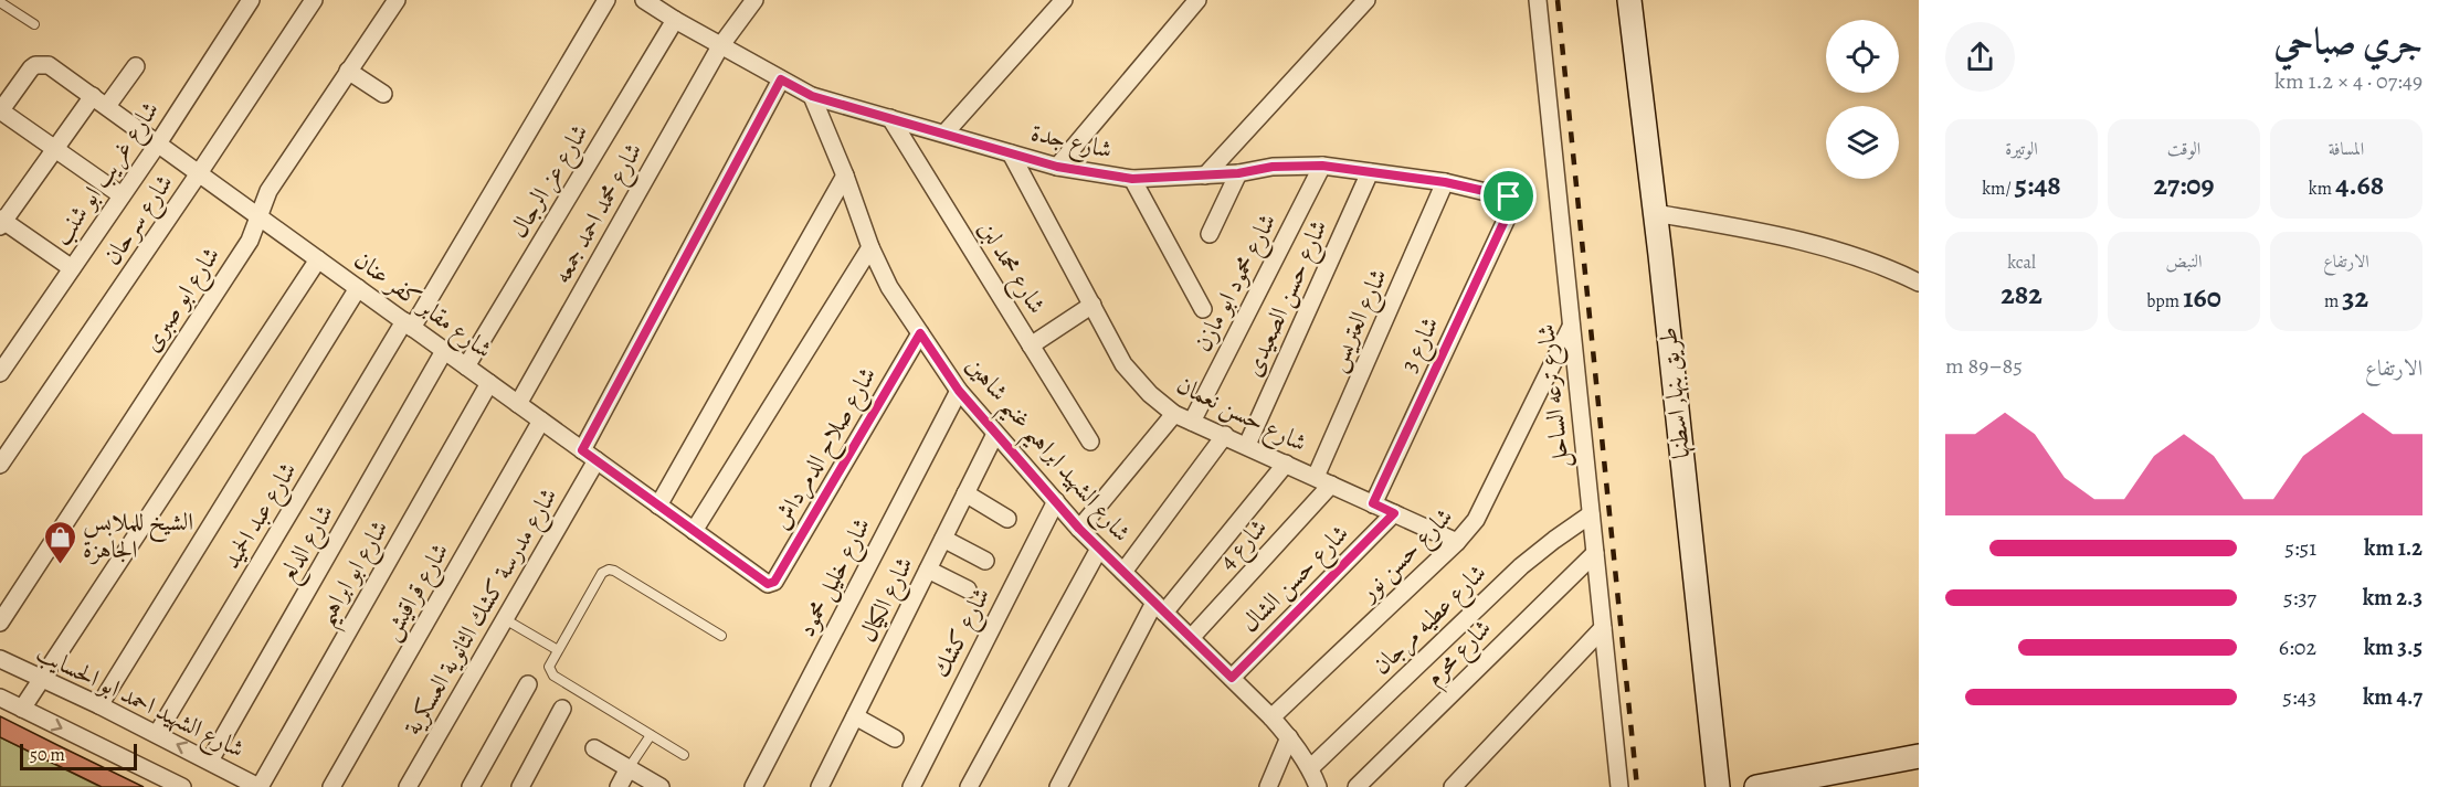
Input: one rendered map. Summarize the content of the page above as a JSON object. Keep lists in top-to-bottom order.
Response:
{
  "streets": {
    "main road": ["طريق بنها, اسطنها"],
    "street": [
      "شارع جدة",
      "شارع غريب ابو شنب",
      "شارع عز الرجال",
      "شارع محمد احمد جمعه",
      "شارع سرحان",
      "شارع محمد لبن",
      "شارع محمود ابو مازن",
      "شارع حسن الصعيدى",
      "شارع ابو صبرى",
      "شارع مقابر كفر عنان",
      "شارع العتريس",
      "شارع 3",
      "شارع ترعه الساحل",
      "شارع حسن نعمان",
      "شارع صلاح الدمرداش",
      "شارع الشهيد ابراهيم غنيم شاهين",
      "شارع عبد الحميد",
      "شارع الدلع",
      "شارع 4",
      "شارع حسن نور",
      "شارع ابو ابراهيم",
      "شارع خليل محمود",
      "شارع حسن الشال",
      "شارع قراقيش",
      "شارع الكيال",
      "شارع مدرسة كشك الثانوية العسكرية",
      "شارع عطيه مرجان",
      "شارع كشك",
      "شارع محرم",
      "شارع الشهيد احمد ابو الحسايب"
    ]
  },
  "crossings": [
    ["شارع جدة", "شارع عز الرجال"],
    ["شارع جدة", "شارع محمد احمد جمعه"],
    ["شارع جدة", "شارع محمد لبن"],
    ["شارع جدة", "شارع محمود ابو مازن"],
    ["شارع جدة", "شارع حسن الصعيدى"],
    ["شارع جدة", "شارع العتريس"],
    ["شارع جدة", "شارع 3"],
    ["شارع جدة", "شارع حسن نعمان"],
    ["شارع جدة", "شارع الشهيد ابراهيم غنيم شاهين"],
    ["شارع غريب ابو شنب", "شارع مقابر كفر عنان"],
    ["شارع عز الرجال", "شارع مقابر كفر عنان"],
    ["شارع محمد احمد جمعه", "شارع مقابر كفر عنان"],
    ["شارع سرحان", "شارع مقابر كفر عنان"],
    ["شارع محمود ابو مازن", "شارع حسن نعمان"],
    ["شارع حسن الصعيدى", "شارع حسن نعمان"],
    ["شارع ابو صبرى", "شارع مقابر كفر عنان"],
    ["شارع مقابر كفر عنان", "شارع صلاح الدمرداش"],
    ["شارع مقابر كفر عنان", "شارع عبد الحميد"],
    ["شارع مقابر كفر عنان", "شارع الدلع"],
    ["شارع مقابر كفر عنان", "شارع ابو ابراهيم"],
    ["شارع مقابر كفر عنان", "شارع قراقيش"],
    ["شارع مقابر كفر عنان", "شارع مدرسة كشك الثانوية العسكرية"],
    ["شارع العتريس", "شارع حسن نعمان"],
    ["شارع العتريس", "شارع 4"],
    ["شارع 3", "شارع حسن نعمان"],
    ["شارع ترعه الساحل", "شارع حسن نور"],
    ["شارع ترعه الساحل", "شارع عطيه مرجان"],
    ["شارع ترعه الساحل", "شارع محرم"],
    ["شارع حسن نعمان", "شارع 4"],
    ["شارع حسن نعمان", "شارع حسن نور"],
    ["شارع حسن نعمان", "شارع حسن الشال"],
    ["شارع صلاح الدمرداش", "شارع الشهيد ابراهيم غنيم شاهين"],
    ["شارع الشهيد ابراهيم غنيم شاهين", "شارع 4"],
    ["شارع الشهيد ابراهيم غنيم شاهين", "شارع حسن نور"],
    ["شارع الشهيد ابراهيم غنيم شاهين", "شارع خليل محمود"],
    ["شارع الشهيد ابراهيم غنيم شاهين", "شارع حسن الشال"],
    ["شارع الشهيد ابراهيم غنيم شاهين", "شارع الكيال"],
    ["شارع الشهيد ابراهيم غنيم شاهين", "شارع عطيه مرجان"],
    ["شارع الشهيد ابراهيم غنيم شاهين", "شارع كشك"],
    ["شارع عبد الحميد", "شارع الشهيد احمد ابو الحسايب"],
    ["شارع الدلع", "شارع الشهيد احمد ابو الحسايب"],
    ["شارع ابو ابراهيم", "شارع الشهيد احمد ابو الحسايب"]
  ],
  "places": {
    "shop": ["الشيخ للملابس الجاهزة"]
  },
  "scale_bar": "50 m",
  "page": {
    "heading": ["جري صباحي", "07:49 · 4 × 1.2 km"],
    "stats": [
      ["المسافة", "4.68 km"],
      ["الوقت", "27:09"],
      ["الوتيرة", "5:48 /km"],
      ["الارتفاع", "32 m"],
      ["النبض", "160 bpm"],
      ["kcal", "282"]
    ],
    "chart": ["الارتفاع", "85–89 m"],
    "list": [
      {
        "name": "1.2 km",
        "note": "5:51"
      },
      {
        "name": "2.3 km",
        "note": "5:37"
      },
      {
        "name": "3.5 km",
        "note": "6:02"
      },
      {
        "name": "4.7 km",
        "note": "5:43"
      }
    ],
    "scale": "50 m"
  }
}
